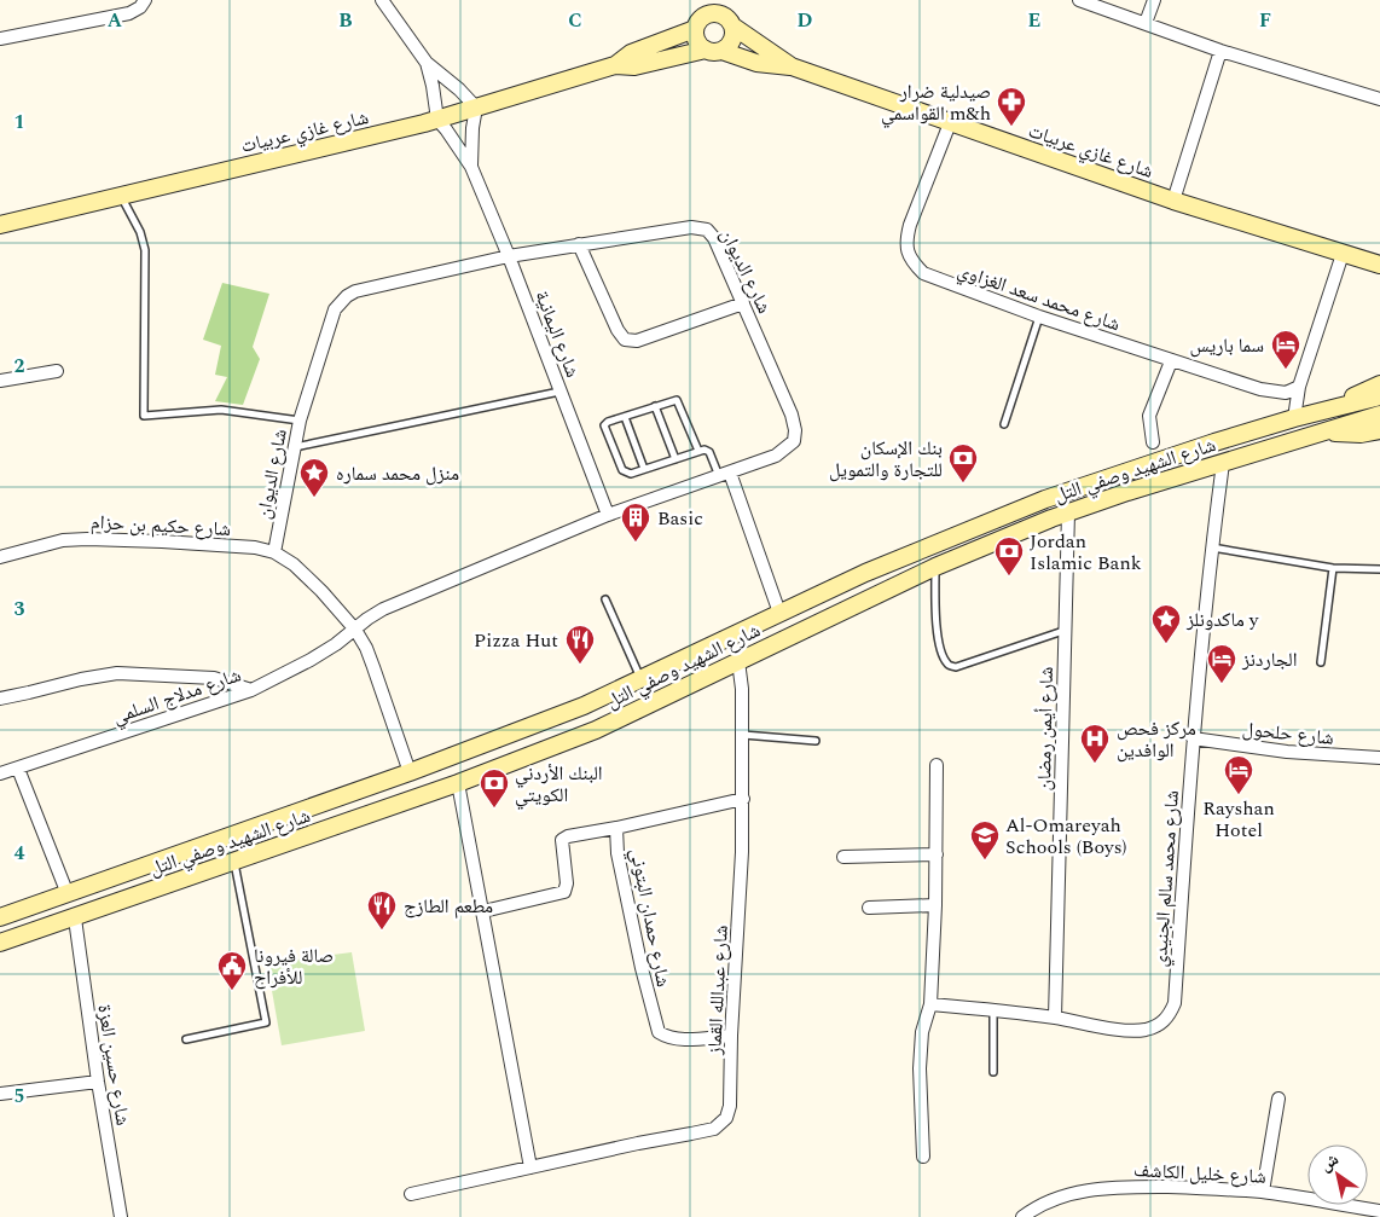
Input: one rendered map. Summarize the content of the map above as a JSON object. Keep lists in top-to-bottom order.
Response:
{
  "streets": {
    "main road": ["شارع غازي عربيات", "شارع الشهيد وصفي التل"],
    "street": [
      "شارع الديوان",
      "شارع محمد سعد الغزاوي",
      "شارع اليمانية",
      "شارع حكيم بن حزام",
      "شارع مدلاج السلمي",
      "شارع أيمن رمضان",
      "شارع حلحول",
      "شارع محمد سالم الجنيدي",
      "شارع حمدان البتوني",
      "شارع عبدالله القماز",
      "شارع حسين العزة",
      "شارع خليل الكاشف"
    ]
  },
  "crossings": [
    ["شارع غازي عربيات", "شارع محمد سعد الغزاوي"],
    ["شارع غازي عربيات", "شارع اليمانية"],
    ["شارع الديوان", "شارع اليمانية"],
    ["شارع الديوان", "شارع حكيم بن حزام"],
    ["شارع الديوان", "شارع مدلاج السلمي"],
    ["شارع الشهيد وصفي التل", "شارع حكيم بن حزام"],
    ["شارع الشهيد وصفي التل", "شارع أيمن رمضان"],
    ["شارع الشهيد وصفي التل", "شارع محمد سالم الجنيدي"],
    ["شارع الشهيد وصفي التل", "شارع عبدالله القماز"],
    ["شارع الشهيد وصفي التل", "شارع حسين العزة"],
    ["شارع حكيم بن حزام", "شارع مدلاج السلمي"],
    ["شارع أيمن رمضان", "شارع محمد سالم الجنيدي"],
    ["شارع حلحول", "شارع محمد سالم الجنيدي"],
    ["شارع حمدان البتوني", "شارع عبدالله القماز"]
  ],
  "places": {
    "pharmacy": ["صيدلية ضرار القواسمي m&h"],
    "hotel": ["سما باريس", "الجاردنز", "Rayshan Hotel"],
    "bank": ["بنك الإسكان للتجارة والتمويل", "Jordan Islamic Bank", "البنك الأردني الكويتي"],
    "place": ["منزل محمد سماره", "ماكدونلز y"],
    "building": ["Basic"],
    "restaurant": ["Pizza Hut", "مطعم الطازج"],
    "hospital": ["مركز فحص الوافدين"],
    "school or university": ["Al-Omareyah Schools (Boys)"],
    "public building": ["صالة فيرونا للأفراح"]
  },
  "north": "top left",
  "grid": {
    "columns": [
      "A",
      "B",
      "C",
      "D",
      "E",
      "F"
    ],
    "rows": [
      "1",
      "2",
      "3",
      "4",
      "5"
    ]
  }
}
